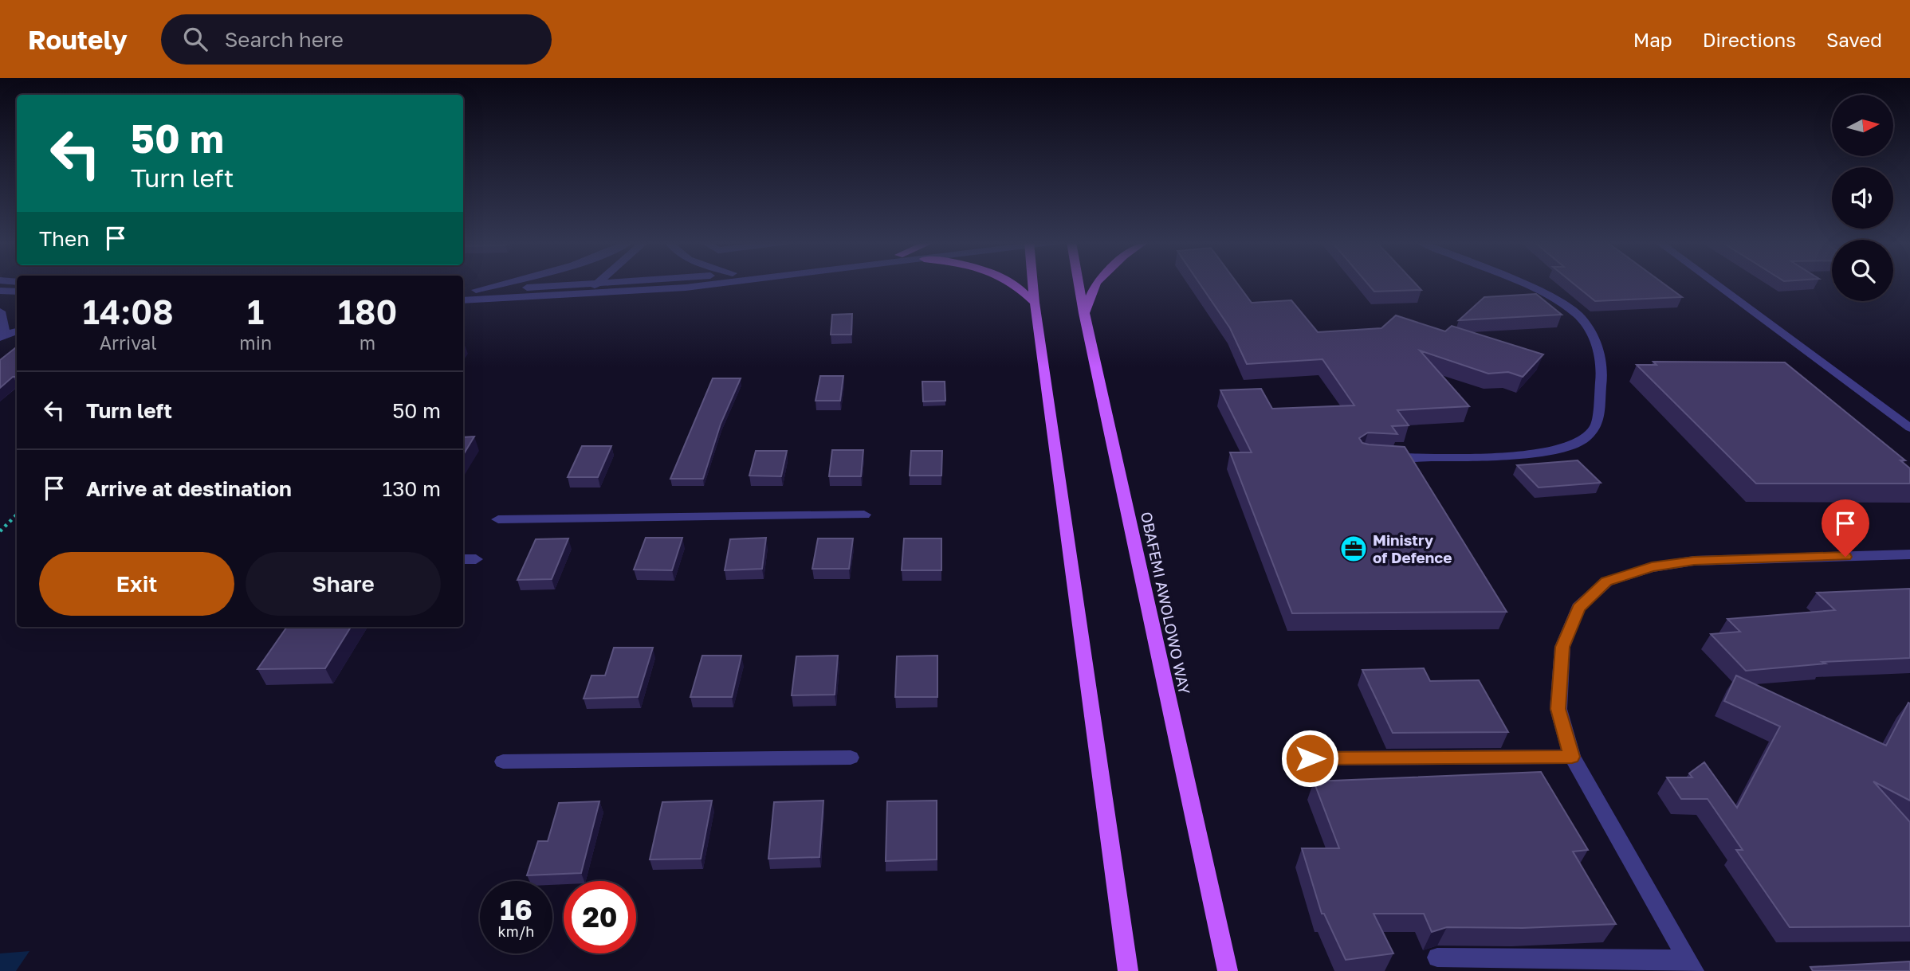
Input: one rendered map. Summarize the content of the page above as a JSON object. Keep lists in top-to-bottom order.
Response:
{
  "streets": {
    "main road": ["OBAFEMI AWOLOWO WAY"]
  },
  "places": {
    "office": ["Ministry of Defence"]
  },
  "north": "right",
  "page": {
    "header": "Routely",
    "search": "Search here",
    "nav": ["Map", "Directions", "Saved"],
    "turn": ["50 m", "Turn left"],
    "then": "Then",
    "eta": [
      "14:08",
      "Arrival",
      "1",
      "min",
      "180",
      "m"
    ],
    "list": [
      {
        "name": "Turn left",
        "value": "50 m"
      },
      {
        "name": "Arrive at destination",
        "value": "130 m"
      }
    ],
    "buttons": ["Exit", "Share"],
    "speed": "16 km/h",
    "limit": "20"
  }
}
